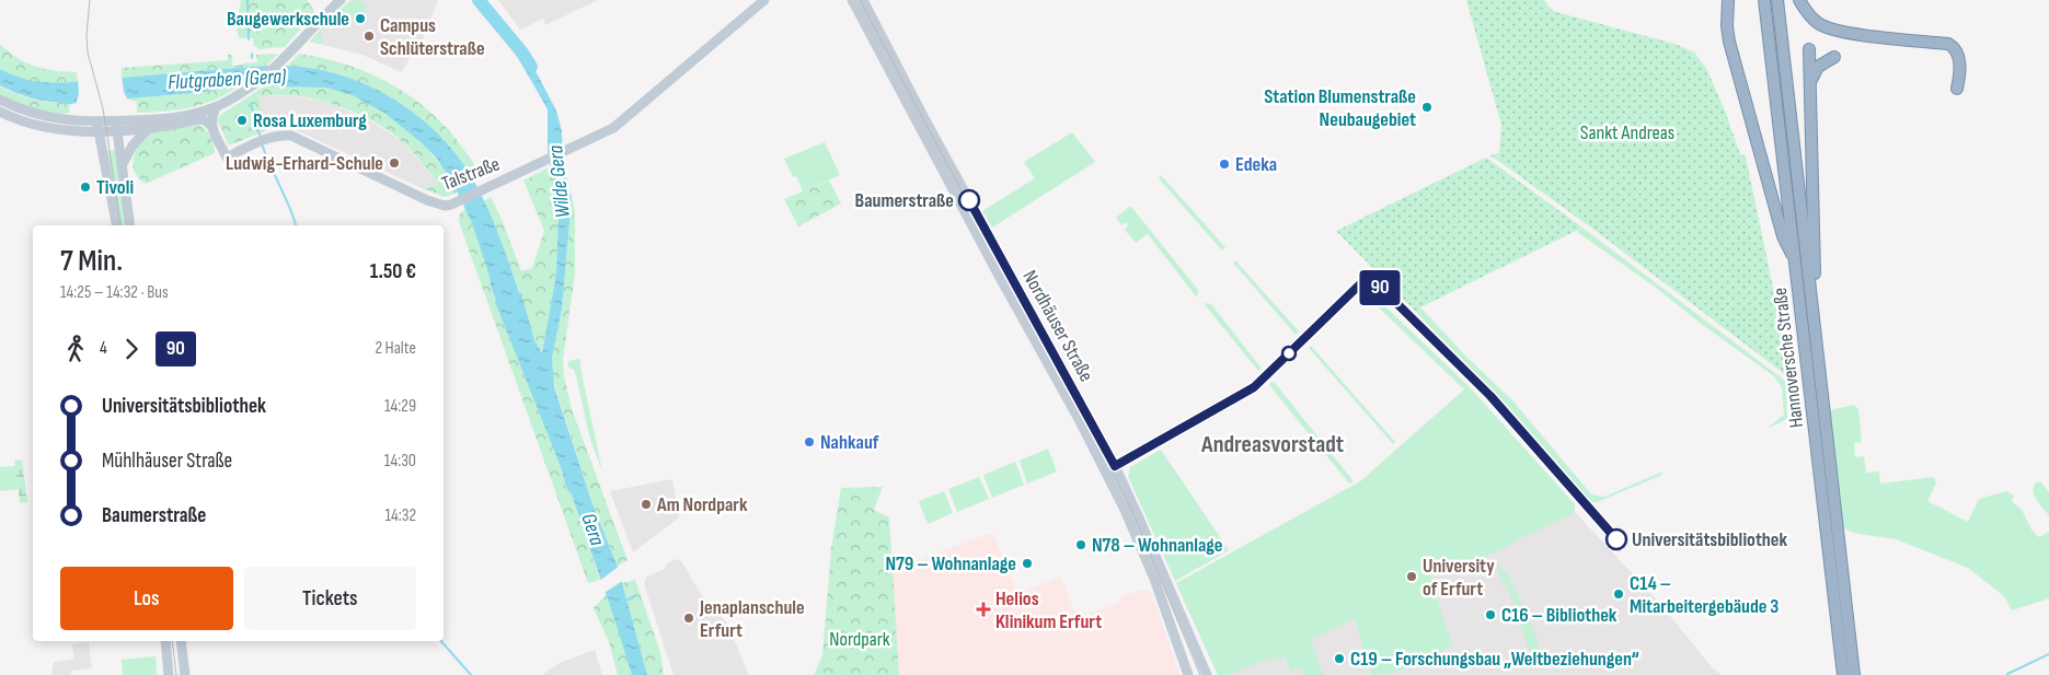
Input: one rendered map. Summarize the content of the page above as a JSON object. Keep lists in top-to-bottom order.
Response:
{
  "streets": {
    "highway": ["Hannoversche Straße"],
    "main road": ["Talstraße", "Nordhäuser Straße"]
  },
  "districts": ["Andreasvorstadt"],
  "water": ["Flutgraben (Gera)", "Wilde Gera", "Gera"],
  "parks": ["Sankt Andreas", "Nordpark"],
  "places": {
    "other": [
      "Baugewerkschule",
      "Campus Schlüterstraße",
      "Station Blumenstraße Neubaugebiet",
      "Rosa Luxemburg",
      "Ludwig-Erhard-Schule",
      "Edeka",
      "Tivoli",
      "Baumerstraße",
      "Nahkauf",
      "Am Nordpark",
      "Universitätsbibliothek",
      "N78 – Wohnanlage",
      "N79 – Wohnanlage",
      "University of Erfurt",
      "C14 – Mitarbeitergebäude 3",
      "C16 – Bibliothek",
      "Jenaplanschule Erfurt",
      "C19 – Forschungsbau „Weltbeziehungen“"
    ],
    "health": ["Helios Klinikum Erfurt"]
  },
  "lines": ["bus line 90"],
  "page": {
    "on_map": "90",
    "heading": ["7 Min.", "14:25 – 14:32 · Bus", "1.50 €"],
    "legs": ["4", "90", "2 Halte"],
    "list": [
      {
        "name": "Universitätsbibliothek",
        "value": "14:29"
      },
      {
        "name": "Mühlhäuser Straße",
        "value": "14:30"
      },
      {
        "name": "Baumerstraße",
        "value": "14:32"
      }
    ],
    "buttons": ["Los", "Tickets"]
  }
}
